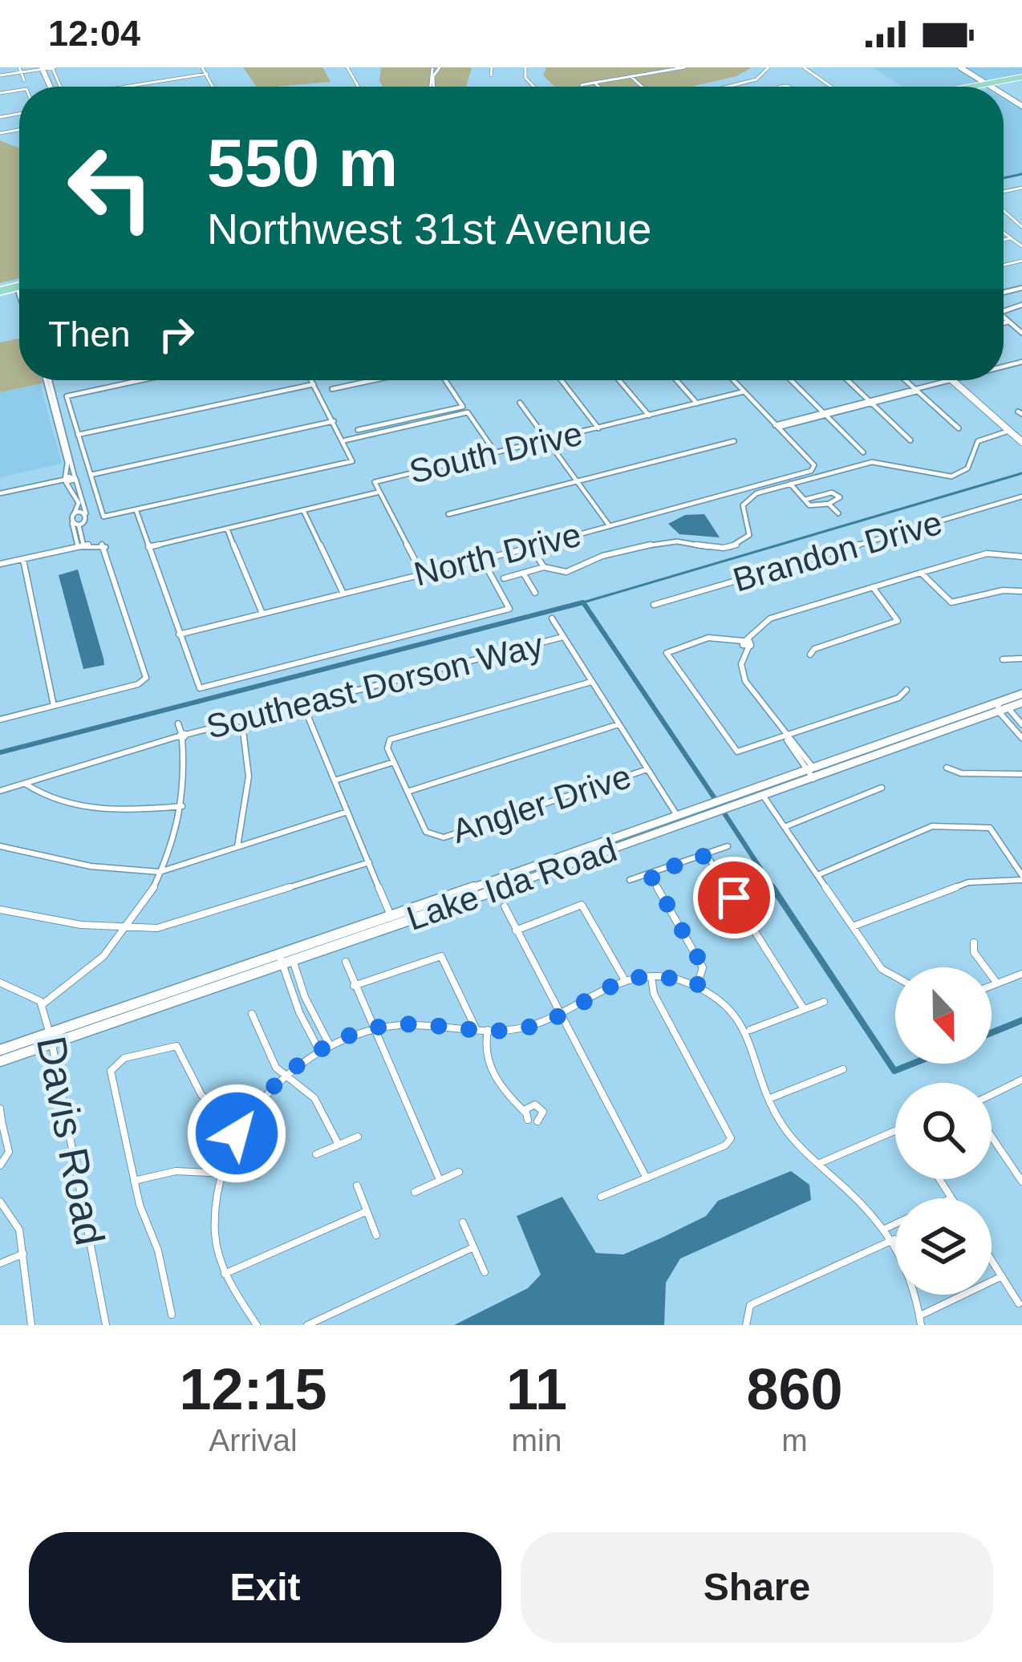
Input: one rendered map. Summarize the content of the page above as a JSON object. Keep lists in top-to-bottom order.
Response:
{
  "streets": {
    "street": [
      "South Drive",
      "Brandon Drive",
      "North Drive",
      "Southeast Dorson Way",
      "Angler Drive",
      "Lake Ida Road",
      "Davis Road"
    ]
  },
  "crossings": [
    ["Lake Ida Road", "Davis Road"]
  ],
  "north": "bottom",
  "page": {
    "status": "12:04",
    "turn": ["550 m", "Northwest 31st Avenue"],
    "then": "Then",
    "eta": [
      "12:15",
      "Arrival",
      "11",
      "min",
      "860",
      "m"
    ],
    "buttons": ["Exit", "Share"]
  }
}
